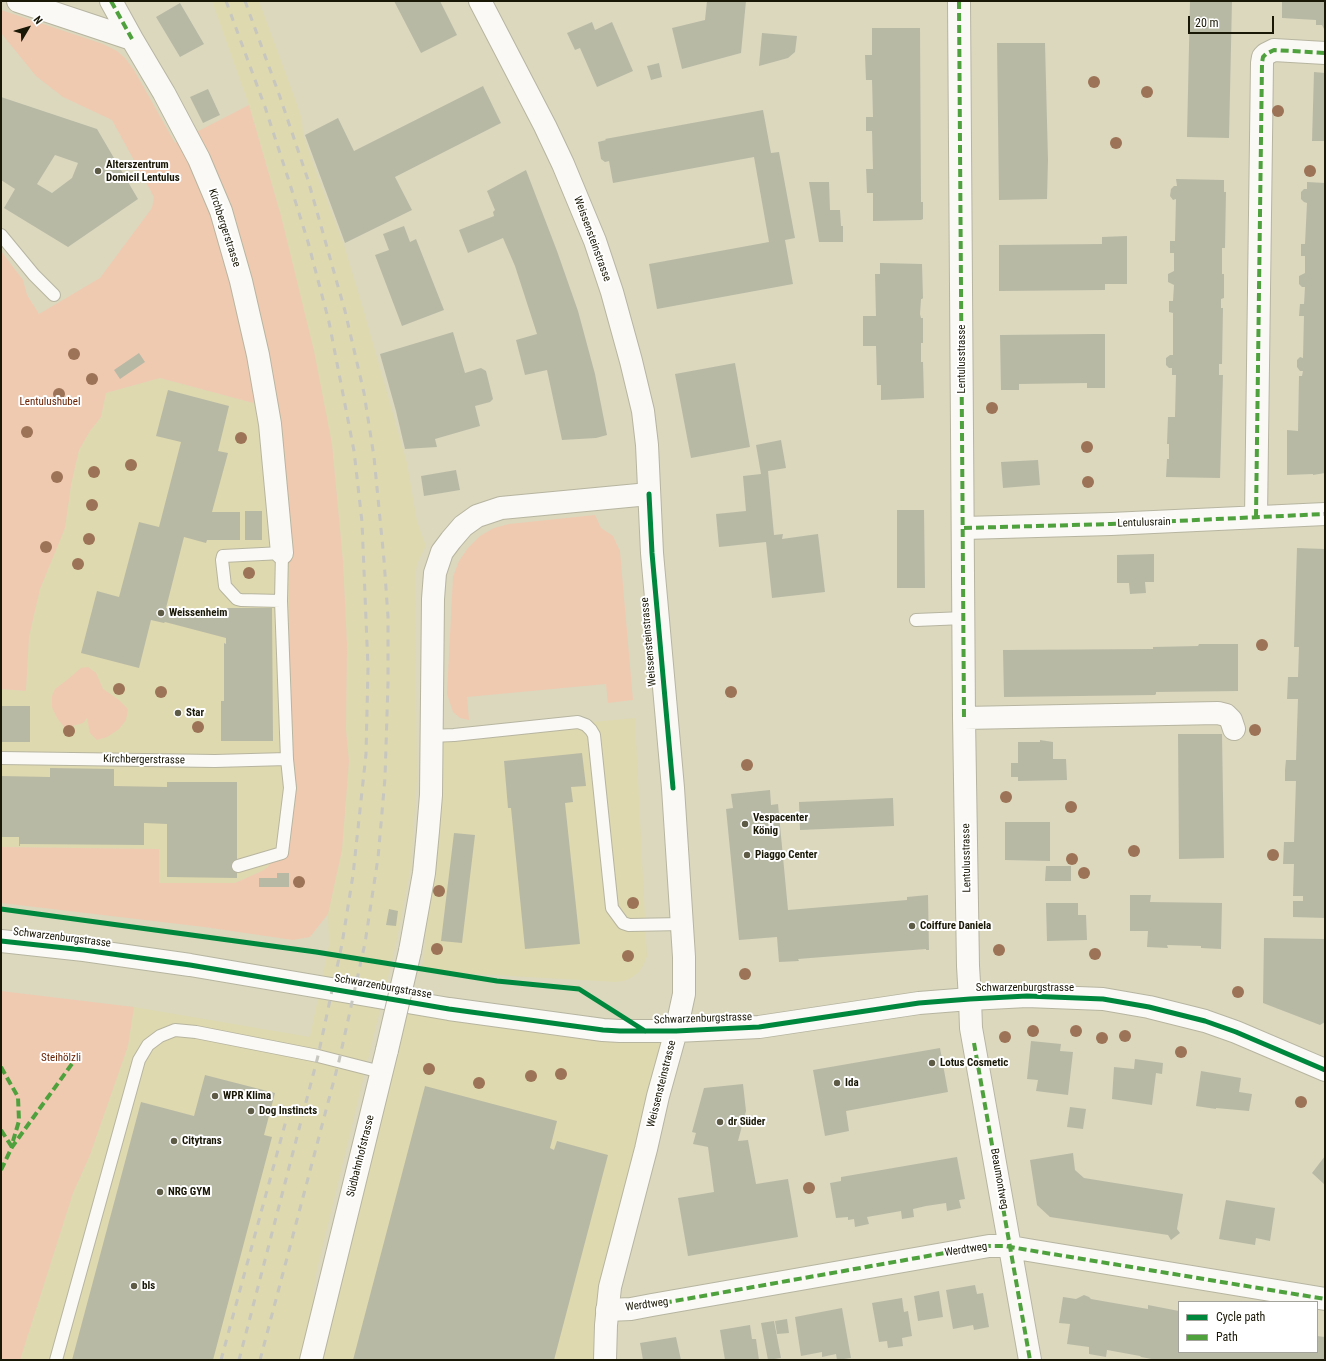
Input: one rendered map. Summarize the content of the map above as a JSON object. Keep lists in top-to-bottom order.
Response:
{
  "streets": {
    "street": [
      "Kirchbergerstrasse",
      "Weissensteinstrasse",
      "Lentulusstrasse",
      "Lentulusrain",
      "Schwarzenburgstrasse",
      "Südbahnhofstrasse",
      "Beaumontweg",
      "Werdtweg"
    ]
  },
  "crossings": [
    ["Weissensteinstrasse", "Schwarzenburgstrasse"],
    ["Weissensteinstrasse", "Werdtweg"],
    ["Lentulusstrasse", "Lentulusrain"],
    ["Lentulusstrasse", "Schwarzenburgstrasse"],
    ["Lentulusstrasse", "Beaumontweg"],
    ["Schwarzenburgstrasse", "Beaumontweg"],
    ["Beaumontweg", "Werdtweg"]
  ],
  "parks": ["Lentulushubel", "Steihölzli"],
  "places": [
    "Alterszentrum Domicil Lentulus",
    "Weissenheim",
    "Star",
    "Vespacenter König",
    "Piaggo Center",
    "Coiffure Daniela",
    "Lotus Cosmetic",
    "Ida",
    "WPR Klima",
    "Dog Instincts",
    "dr Süder",
    "Citytrans",
    "NRG GYM",
    "bls"
  ],
  "legend": ["Cycle path", "Path"],
  "scale_bar": "20 m",
  "north": "top right"
}
